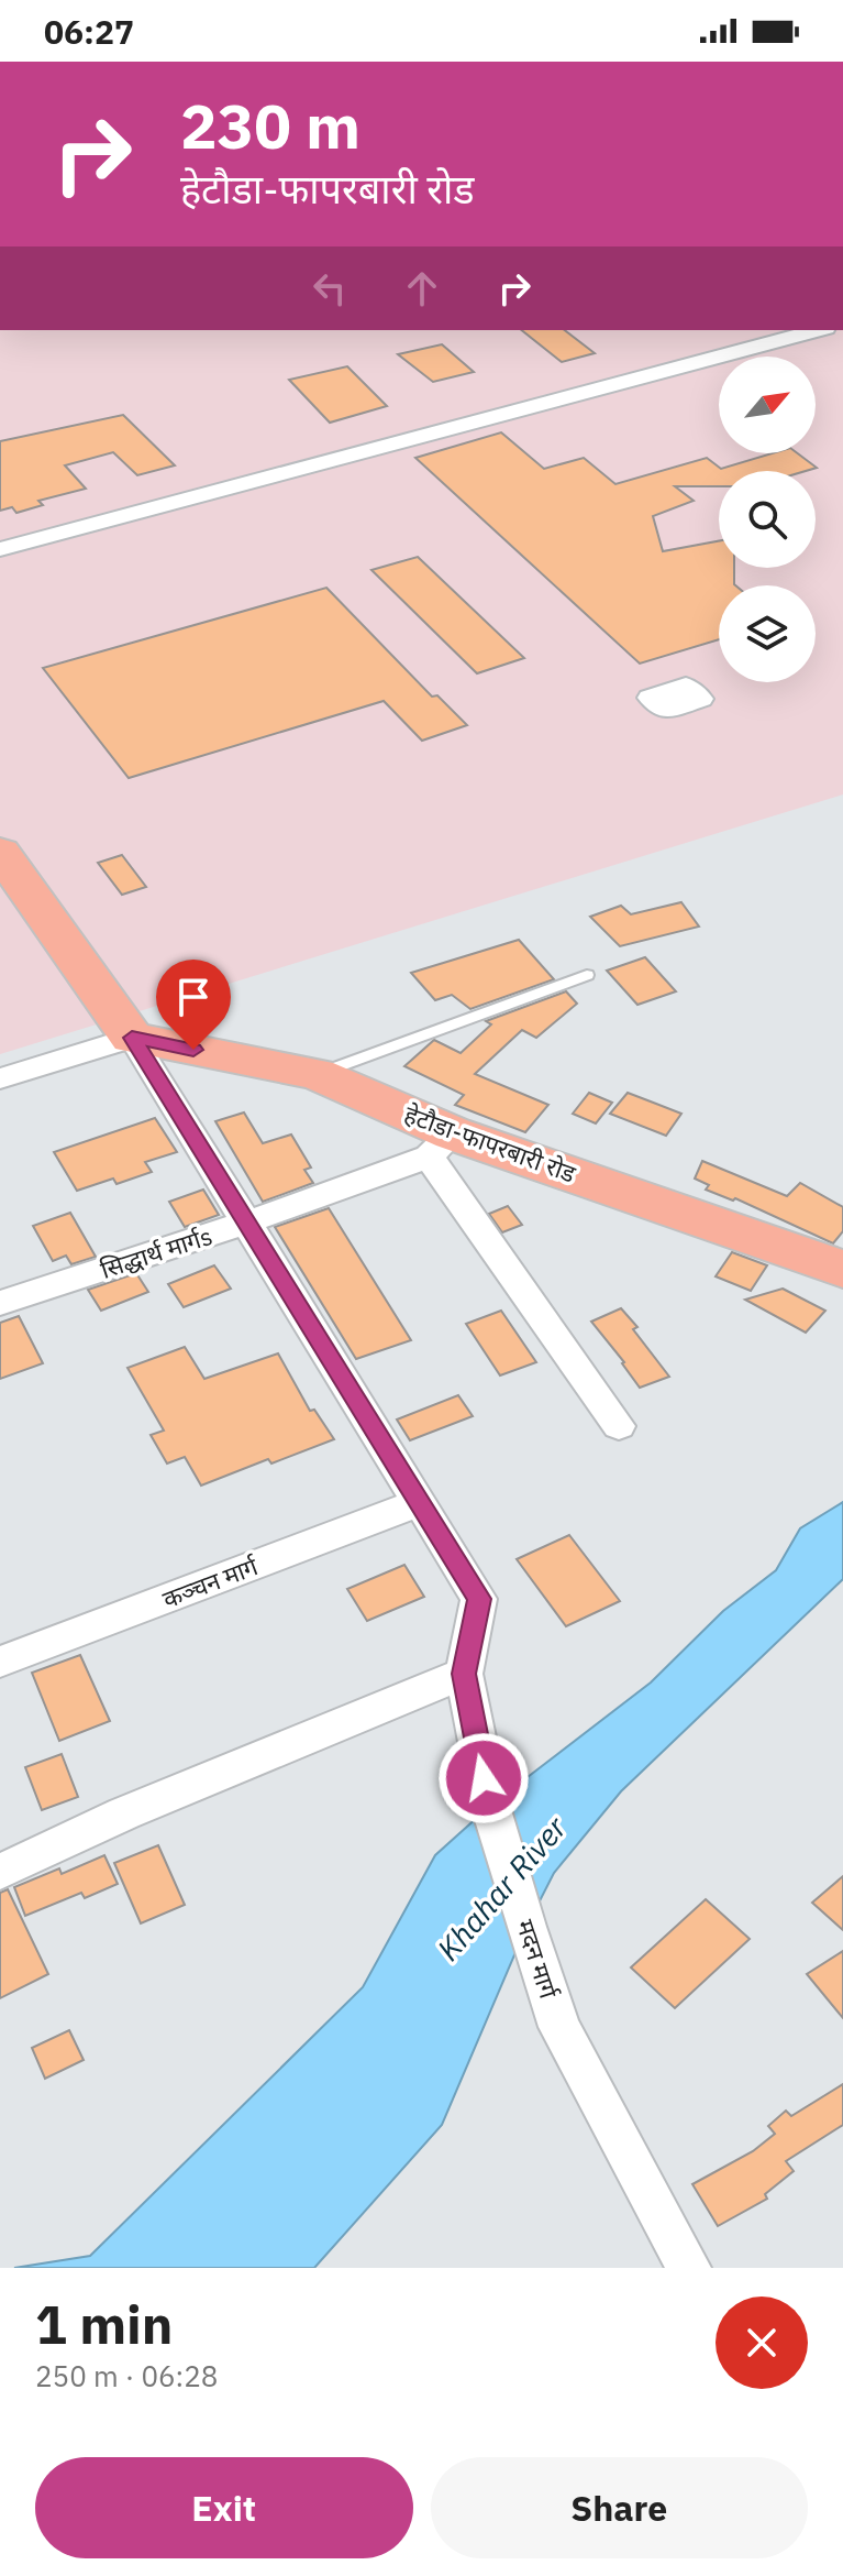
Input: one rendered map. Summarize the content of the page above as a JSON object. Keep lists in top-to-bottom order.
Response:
{
  "streets": {
    "highway": ["हेटौडा-फापरबारी रोड"],
    "street": ["सिद्धार्थ मार्गs", "कञ्चन मार्ग", "मदन मार्ग"]
  },
  "crossings": [
    ["हेटौडा-फापरबारी रोड", "सिद्धार्थ मार्गs"],
    ["हेटौडा-फापरबारी रोड", "मदन मार्ग"],
    ["सिद्धार्थ मार्गs", "मदन मार्ग"],
    ["कञ्चन मार्ग", "मदन मार्ग"]
  ],
  "water": ["Khahar River"],
  "north": "top right",
  "page": {
    "status": "06:27",
    "turn": ["230 m", "हेटौडा-फापरबारी रोड"],
    "heading": ["1 min", "250 m · 06:28"],
    "buttons": ["Exit", "Share"]
  }
}
